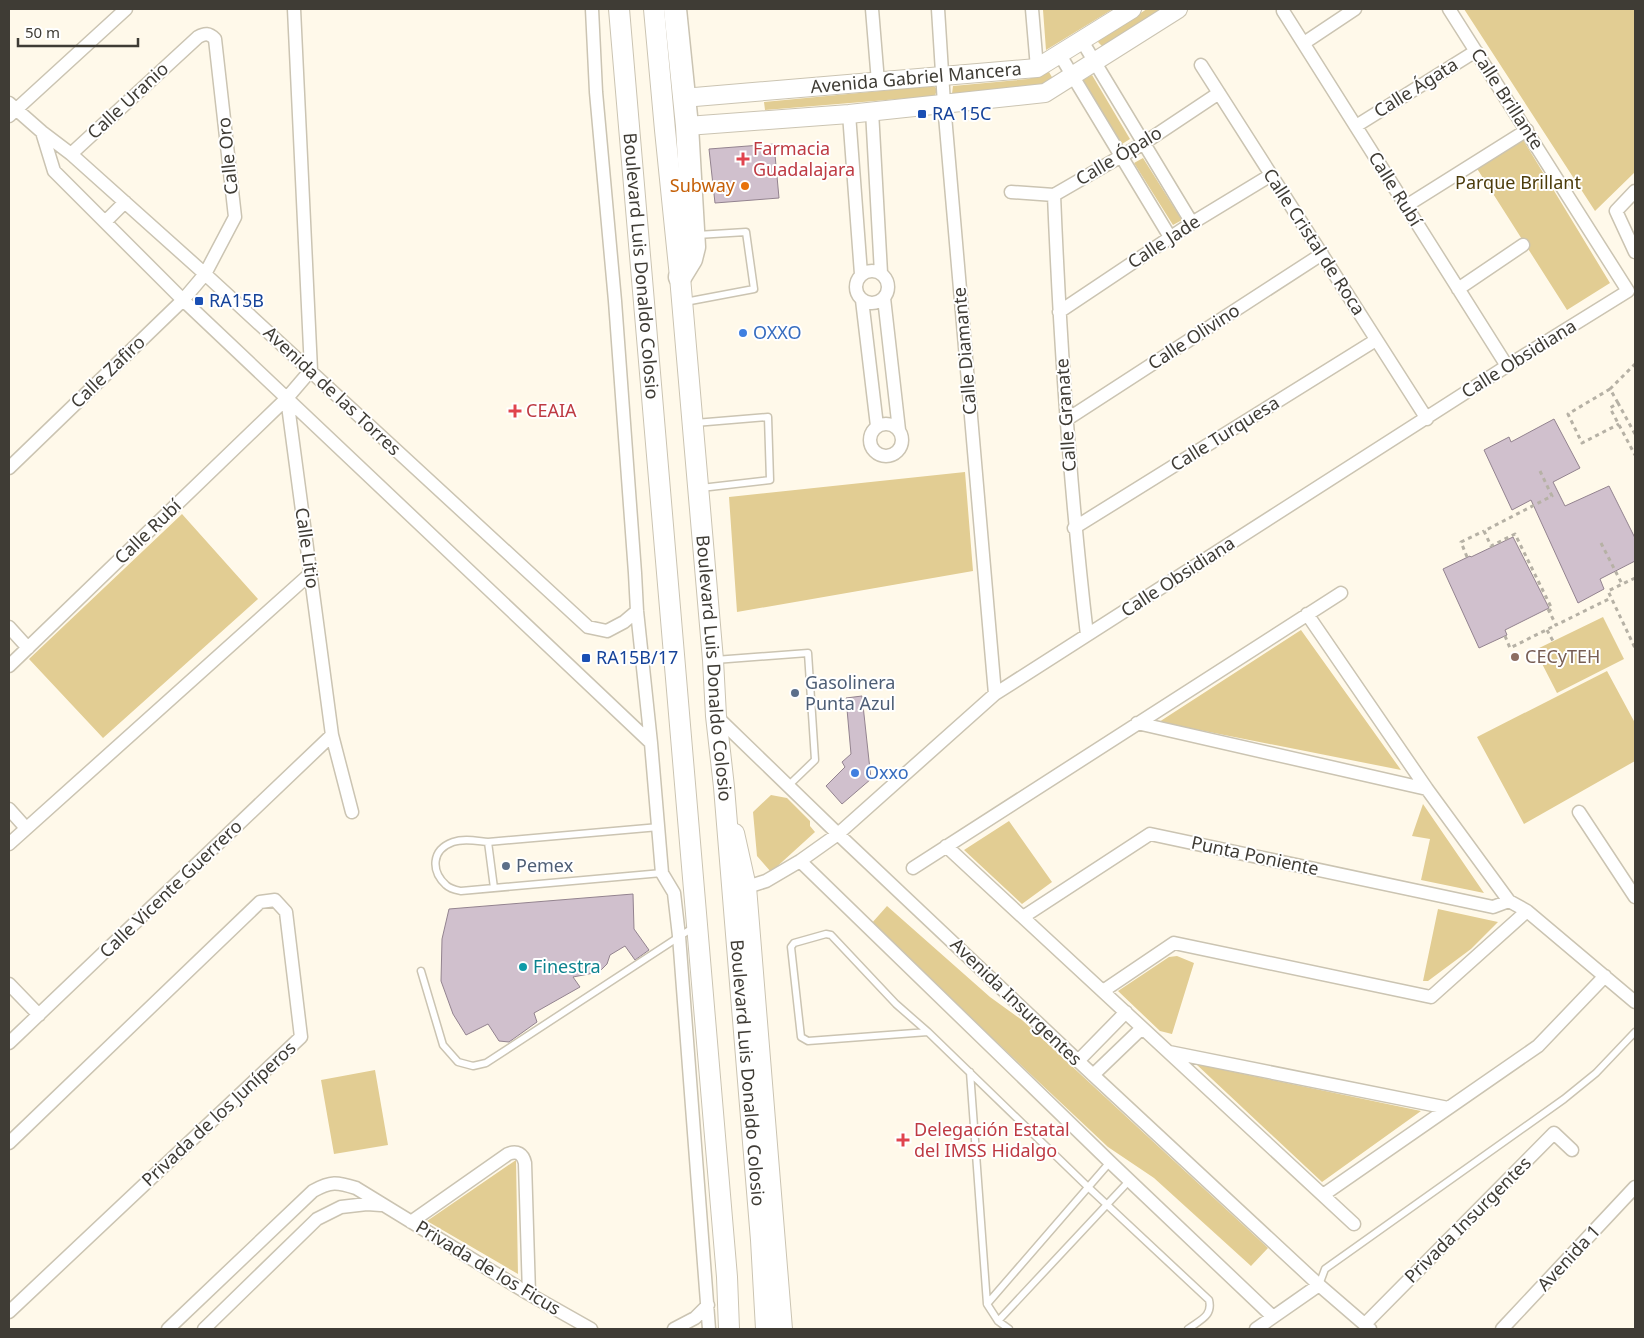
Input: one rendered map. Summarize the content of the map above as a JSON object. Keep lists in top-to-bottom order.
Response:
{
  "streets": {
    "main road": ["Boulevard Luis Donaldo Colosio"],
    "street": [
      "Avenida Gabriel Mancera",
      "Calle Ágata",
      "Calle Brillante",
      "Calle Uranio",
      "Calle Oro",
      "Calle Ópalo",
      "Calle Rubí",
      "Calle Jade",
      "Calle Cristal de Roca",
      "Calle Olivino",
      "Calle Diamante",
      "Calle Obsidiana",
      "Calle Zafiro",
      "Avenida de las Torres",
      "Calle Granate",
      "Calle Turquesa",
      "Calle Litio",
      "Punta Poniente",
      "Calle Vicente Guerrero",
      "Avenida Insurgentes",
      "Privada de los Juníperos",
      "Privada Insurgentes",
      "Avenida 1",
      "Privada de los Ficus"
    ]
  },
  "crossings": [
    ["Avenida Gabriel Mancera", "Calle Diamante"],
    ["Calle Ágata", "Calle Brillante"],
    ["Calle Ágata", "Calle Rubí"],
    ["Calle Brillante", "Calle Obsidiana"],
    ["Calle Uranio", "Calle Oro"],
    ["Calle Uranio", "Avenida de las Torres"],
    ["Calle Oro", "Calle Zafiro"],
    ["Calle Oro", "Avenida de las Torres"],
    ["Calle Ópalo", "Calle Cristal de Roca"],
    ["Calle Ópalo", "Calle Granate"],
    ["Calle Rubí", "Calle Obsidiana"],
    ["Calle Rubí", "Calle Litio"],
    ["Calle Jade", "Calle Cristal de Roca"],
    ["Calle Jade", "Calle Granate"],
    ["Calle Cristal de Roca", "Calle Olivino"],
    ["Calle Cristal de Roca", "Calle Obsidiana"],
    ["Calle Cristal de Roca", "Calle Turquesa"],
    ["Boulevard Luis Donaldo Colosio", "Avenida Insurgentes"],
    ["Calle Olivino", "Calle Granate"],
    ["Calle Diamante", "Calle Obsidiana"],
    ["Calle Obsidiana", "Calle Granate"],
    ["Calle Obsidiana", "Avenida Insurgentes"],
    ["Calle Zafiro", "Avenida de las Torres"],
    ["Calle Granate", "Calle Turquesa"],
    ["Calle Litio", "Calle Vicente Guerrero"],
    ["Avenida Insurgentes", "Privada Insurgentes"]
  ],
  "parks": ["Parque Brillant"],
  "places": {
    "transit": ["RA 15C", "RA15B", "RA15B/17"],
    "health": ["Farmacia Guadalajara", "CEAIA", "Delegación Estatal del IMSS Hidalgo"],
    "other": [
      "Subway",
      "OXXO",
      "CECyTEH",
      "Gasolinera Punta Azul",
      "Oxxo",
      "Pemex",
      "Finestra"
    ]
  },
  "scale_bar": "50 m"
}
